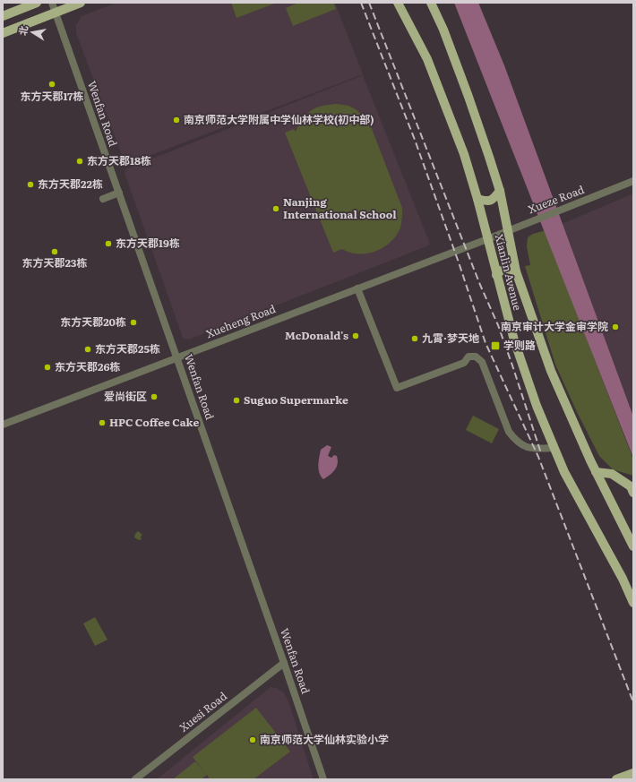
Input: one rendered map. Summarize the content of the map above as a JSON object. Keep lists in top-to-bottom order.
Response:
{
  "streets": {
    "main road": ["Xianlin Avenue"],
    "street": [
      "Wenfan Road",
      "Xueze Road",
      "Xueheng Road",
      "Xuesi Road"
    ]
  },
  "crossings": [
    ["Wenfan Road", "Xueheng Road"],
    ["Wenfan Road", "Xuesi Road"],
    ["Xueze Road", "Xianlin Avenue"],
    ["Xueze Road", "Xueheng Road"],
    ["Xianlin Avenue", "Xueheng Road"]
  ],
  "places": {
    "other": [
      "东方天郡17栋",
      "南京师范大学附属中学仙林学校(初中部)",
      "东方天郡18栋",
      "东方天郡22栋",
      "Nanjing International School",
      "东方天郡19栋",
      "东方天郡23栋",
      "东方天郡20栋",
      "南京审计大学金审学院",
      "McDonald's",
      "九霄·梦天地",
      "东方天郡25栋",
      "东方天郡26栋",
      "爱尚街区",
      "Suguo Supermarke",
      "HPC Coffee Cake",
      "南京师范大学仙林实验小学"
    ],
    "transit": ["学则路"]
  },
  "north": "left"
}
